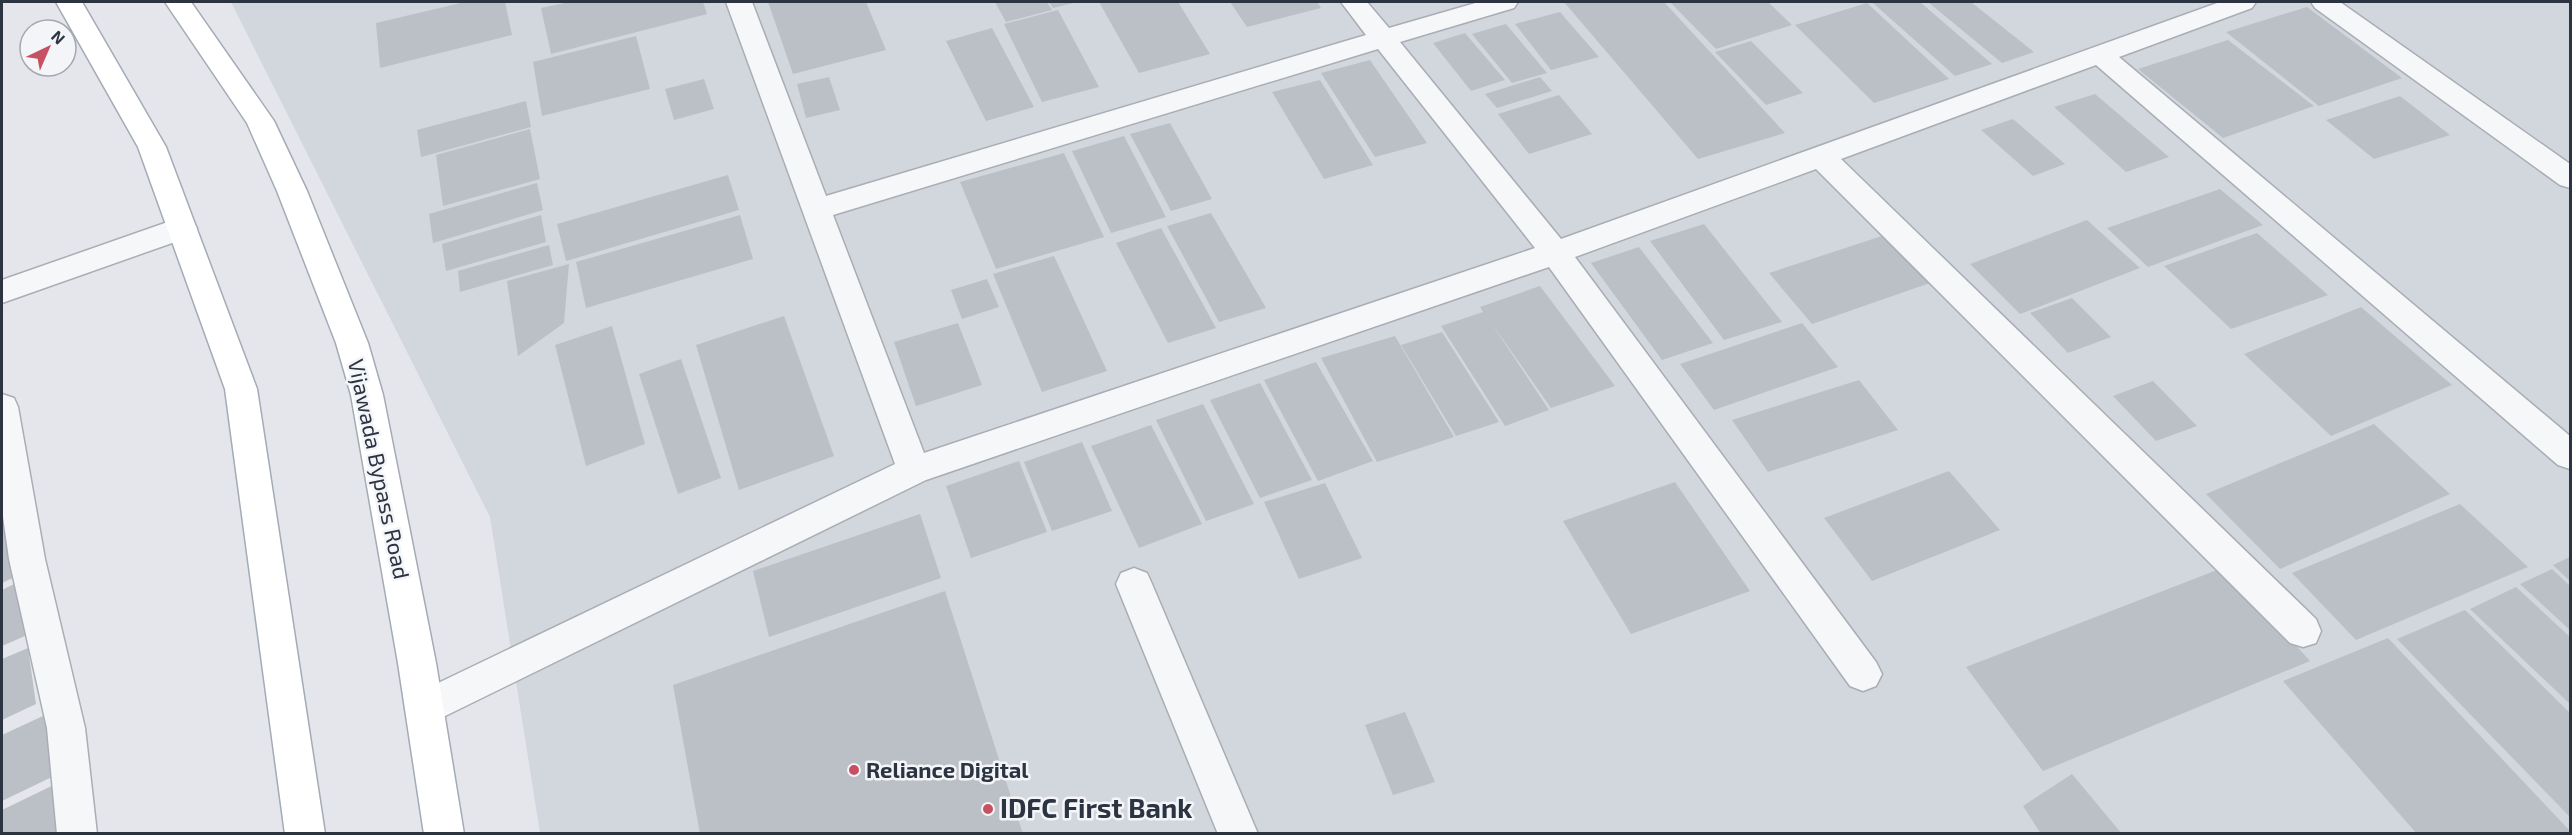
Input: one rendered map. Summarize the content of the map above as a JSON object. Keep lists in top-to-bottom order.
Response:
{
  "streets": {
    "main road": ["Vijawada Bypass Road"]
  },
  "places": ["Reliance Digital", "IDFC First Bank"],
  "north": "top right"
}
